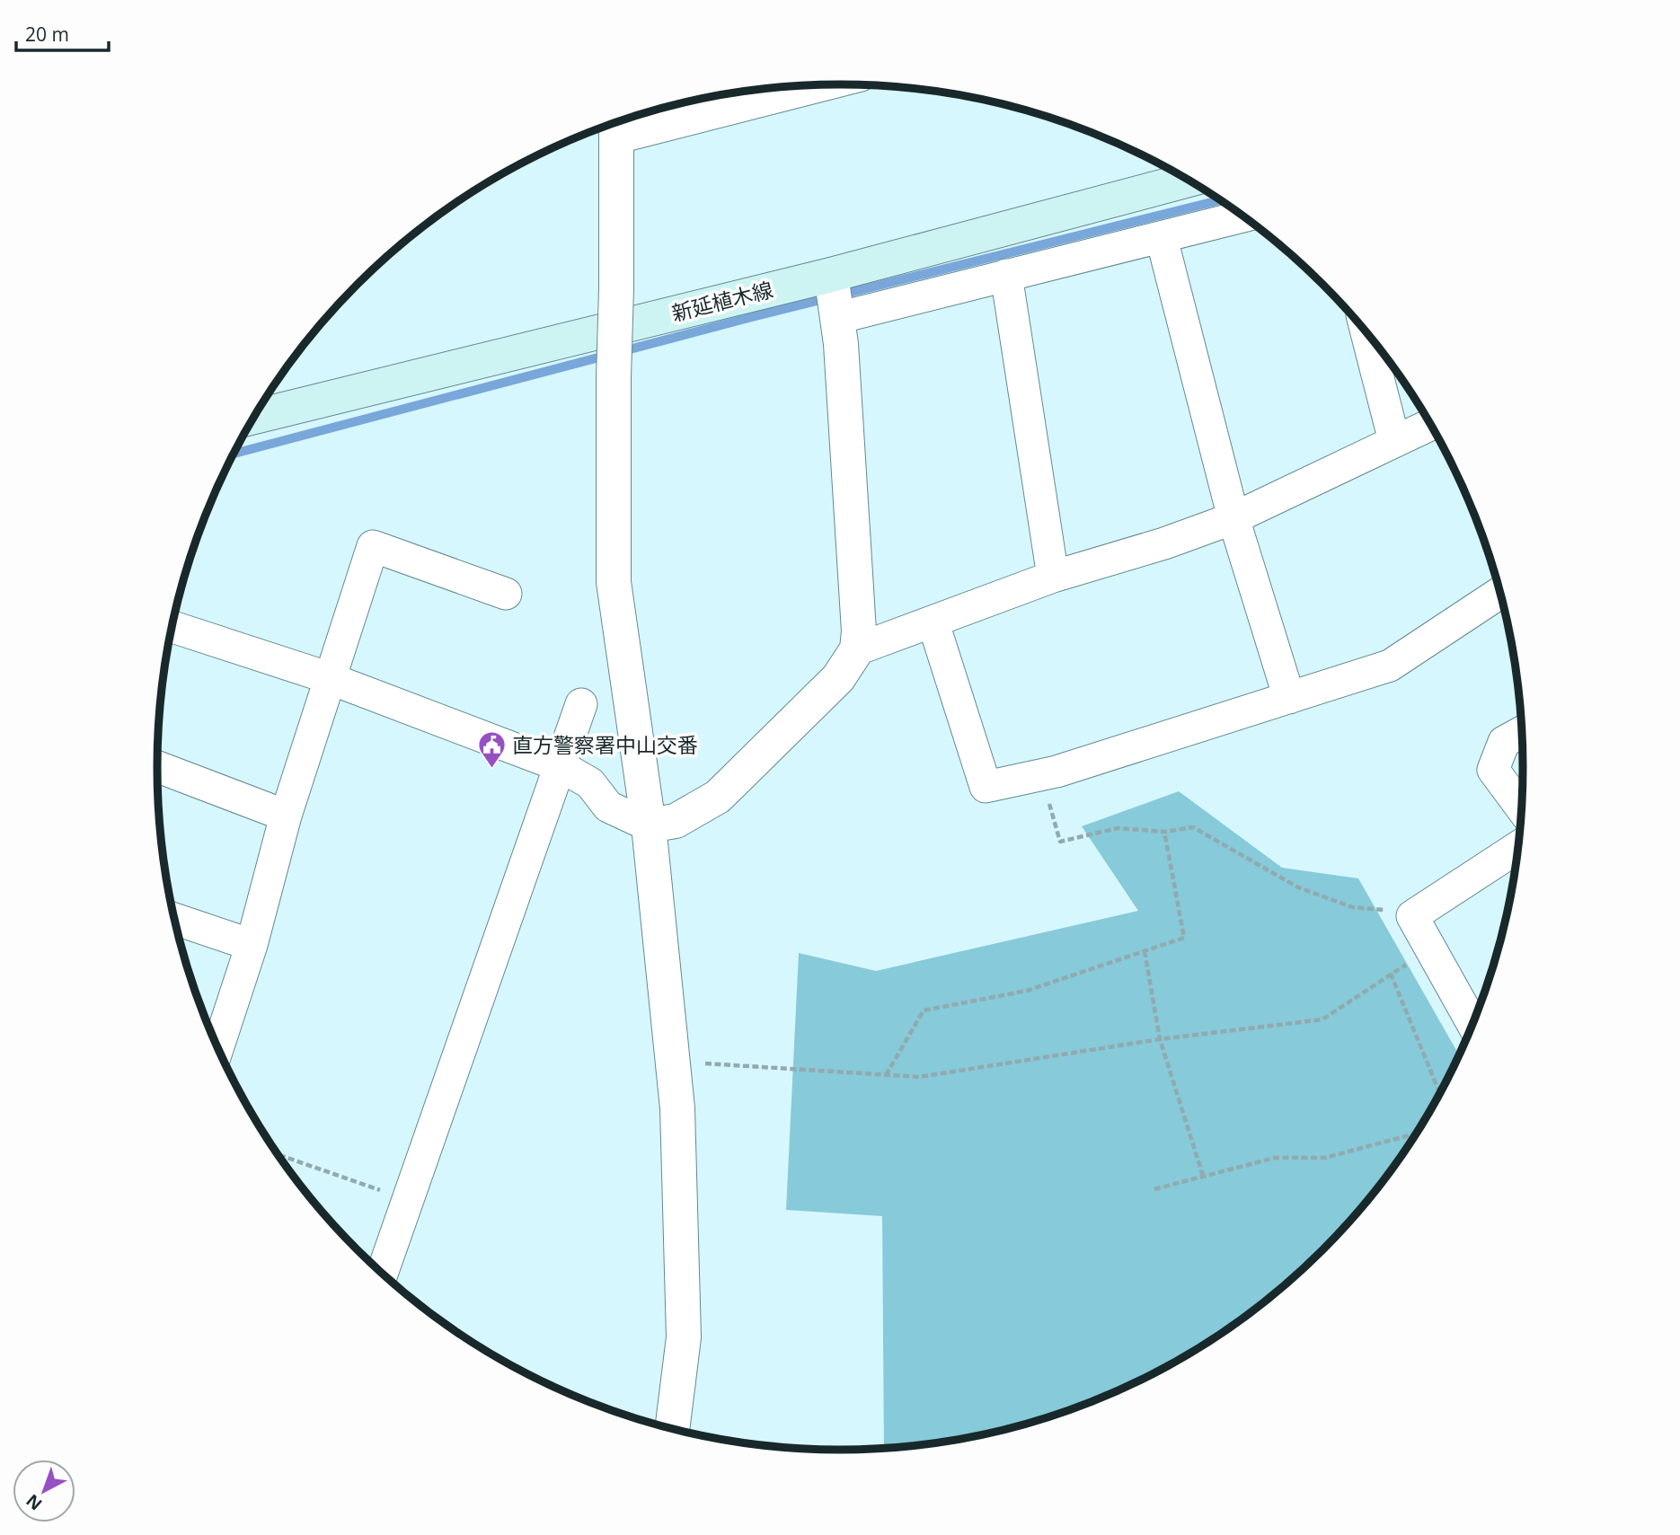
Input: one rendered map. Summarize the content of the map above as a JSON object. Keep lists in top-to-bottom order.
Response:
{
  "streets": {
    "main road": ["新延植木線"]
  },
  "places": {
    "public building": ["直方警察署中山交番"]
  },
  "scale_bar": "20 m",
  "north": "bottom left"
}
